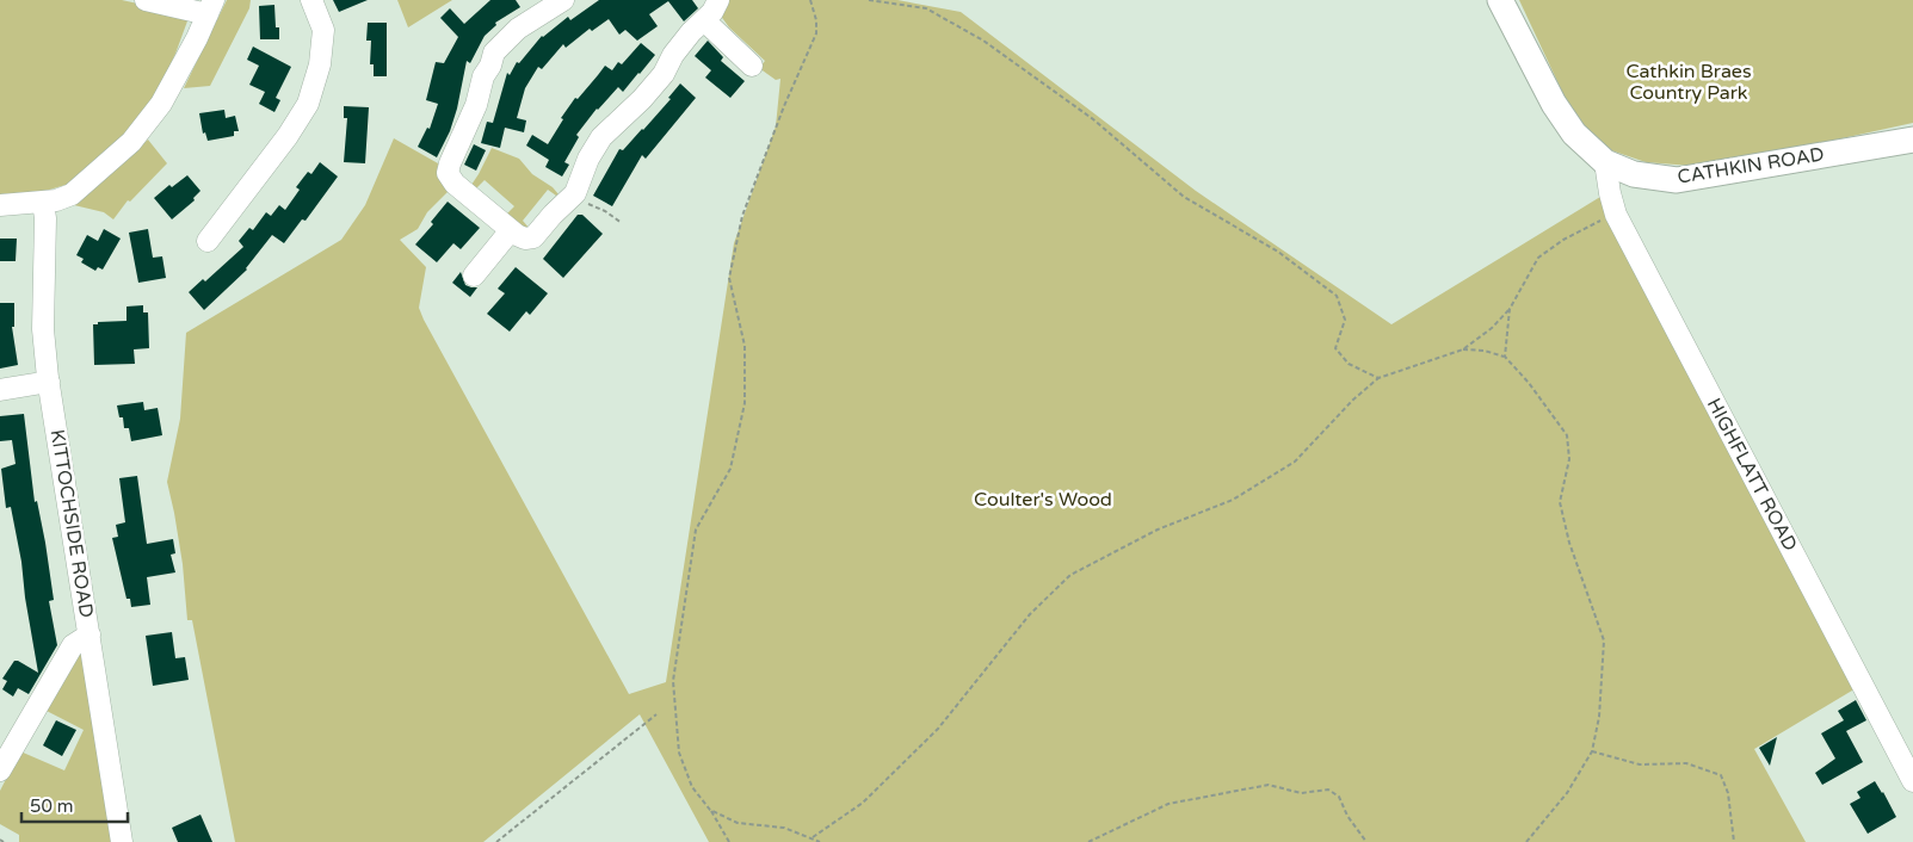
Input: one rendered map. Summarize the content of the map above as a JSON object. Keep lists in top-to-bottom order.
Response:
{
  "streets": {
    "main road": ["CATHKIN ROAD"],
    "street": ["HIGHFLATT ROAD", "KITTOCHSIDE ROAD"]
  },
  "crossings": [
    ["CATHKIN ROAD", "HIGHFLATT ROAD"]
  ],
  "parks": ["Cathkin Braes Country Park", "Coulter's Wood"],
  "scale_bar": "50 m"
}
